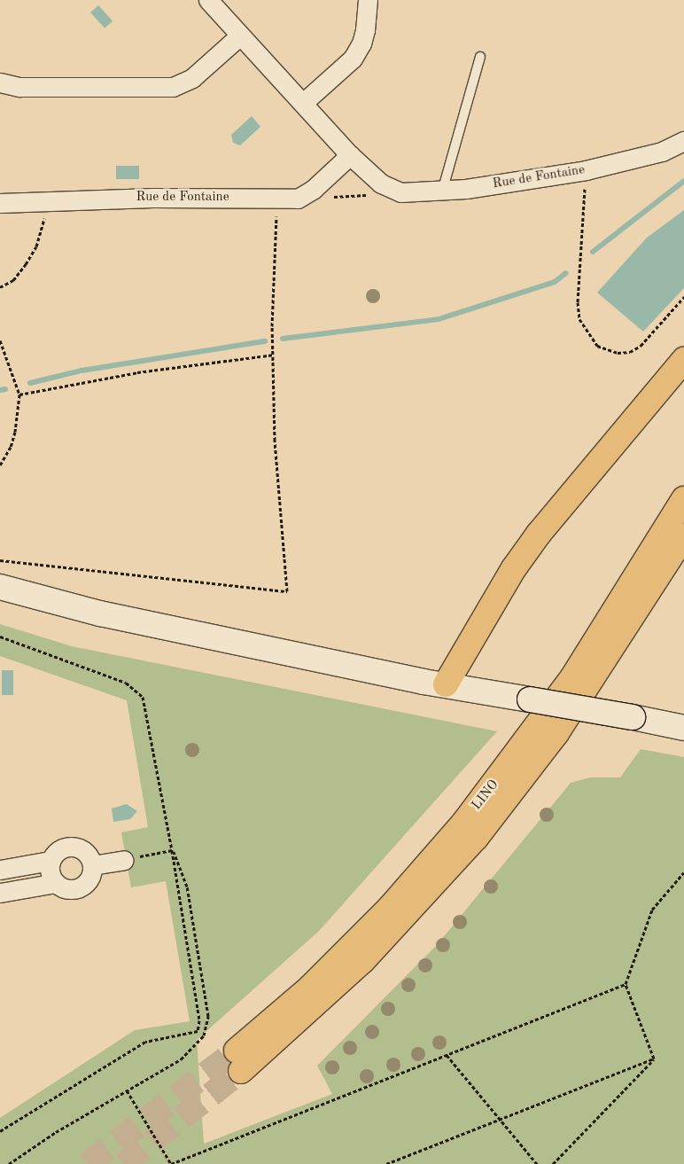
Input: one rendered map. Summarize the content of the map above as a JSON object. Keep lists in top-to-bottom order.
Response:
{
  "streets": {
    "highway": ["LINO"],
    "street": ["Rue de Fontaine"]
  }
}
